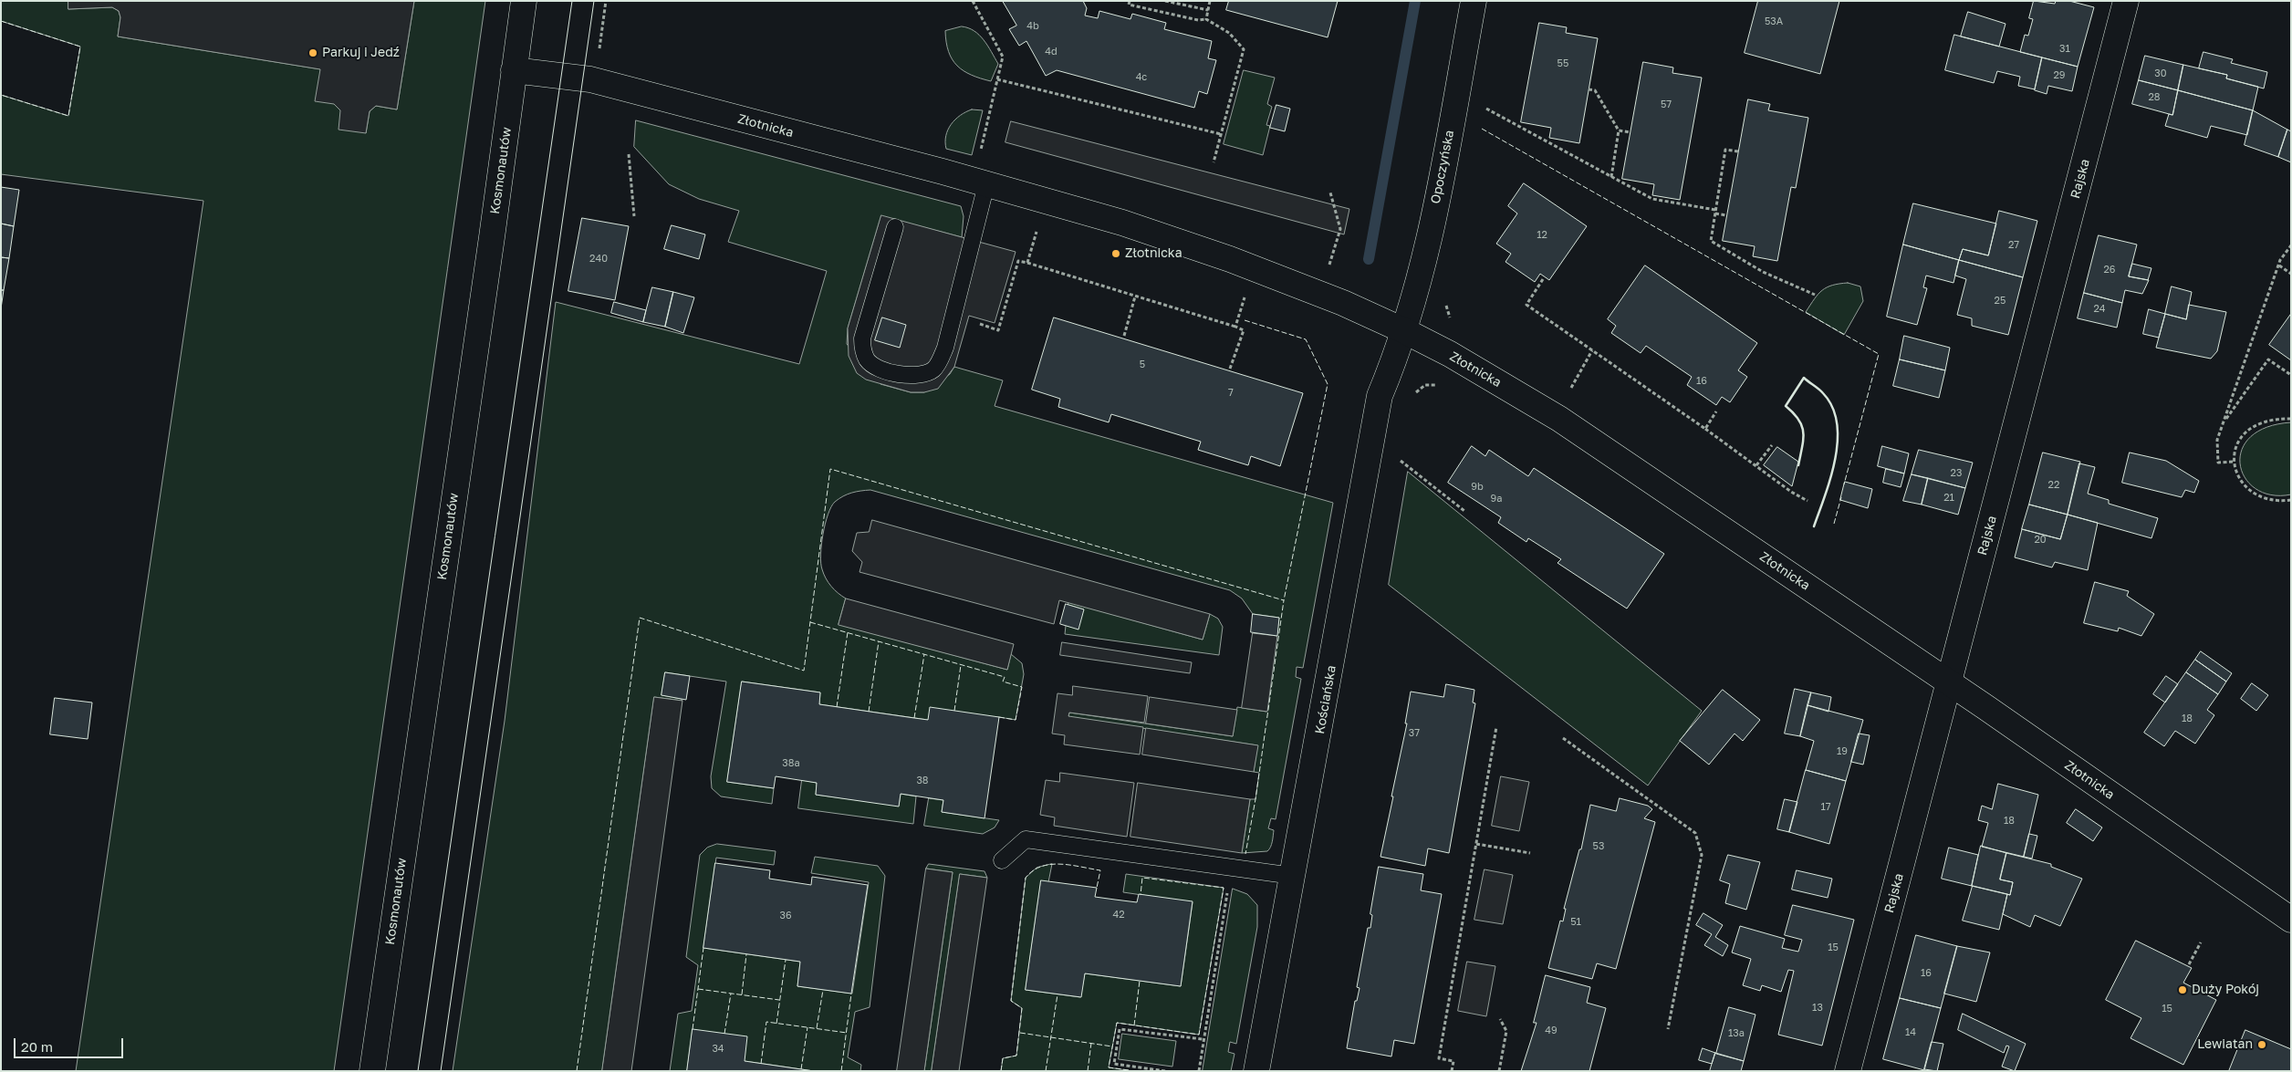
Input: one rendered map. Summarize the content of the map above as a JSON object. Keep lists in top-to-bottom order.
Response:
{
  "streets": {
    "street": [
      "Złotnicka",
      "Opoczyńska",
      "Kosmonautów",
      "Rajska",
      "Kościańska"
    ]
  },
  "crossings": [
    ["Złotnicka", "Opoczyńska"],
    ["Złotnicka", "Kosmonautów"],
    ["Złotnicka", "Rajska"],
    ["Złotnicka", "Kościańska"],
    ["Opoczyńska", "Kościańska"]
  ],
  "places": [
    "Parkuj i Jedź",
    "Złotnicka",
    "Duży Pokój",
    "Lewiatan"
  ],
  "house_numbers": [
    "53A",
    "4b",
    "31",
    "4d",
    "55",
    "30",
    "29",
    "4c",
    "28",
    "57",
    "12",
    "27",
    "240",
    "26",
    "25",
    "24",
    "5",
    "16",
    "7",
    "23",
    "22",
    "9b",
    "21",
    "9a",
    "20",
    "18",
    "37",
    "19",
    "38a",
    "38",
    "17",
    "18",
    "53",
    "42",
    "36",
    "51",
    "15",
    "16",
    "13",
    "15",
    "49",
    "14",
    "13a",
    "34"
  ],
  "scale_bar": "20 m"
}
